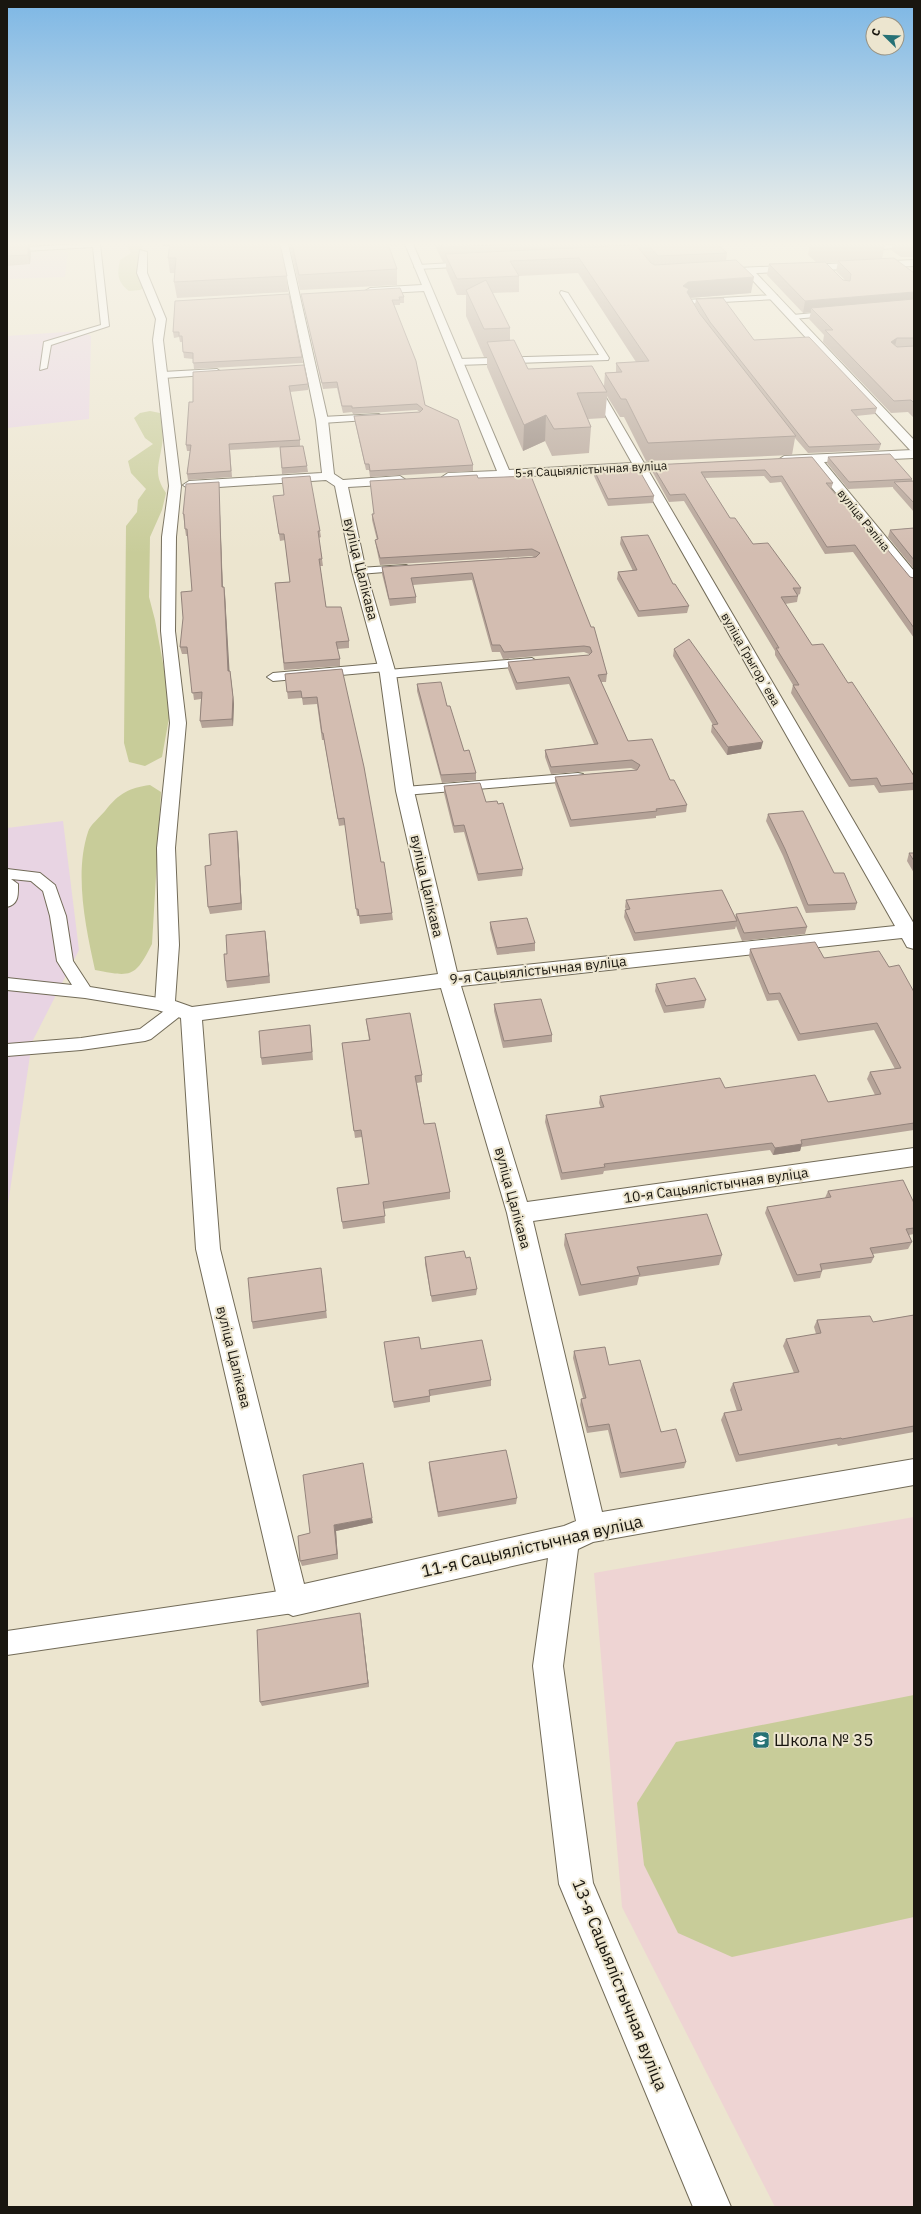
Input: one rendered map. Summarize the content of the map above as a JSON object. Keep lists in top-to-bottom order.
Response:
{
  "streets": {
    "street": [
      "5-я Сацыялістычная вуліца",
      "вуліца Рэпіна",
      "вуліца Цалікава",
      "вуліца Грыгорʼева",
      "9-я Сацыялістычная вуліца",
      "10-я Сацыялістычная вуліца",
      "11-я Сацыялістычная вуліца",
      "13-я Сацыялістычная вуліца"
    ]
  },
  "crossings": [
    ["5-я Сацыялістычная вуліца", "вуліца Грыгорʼева"],
    ["вуліца Цалікава", "9-я Сацыялістычная вуліца"],
    ["вуліца Цалікава", "10-я Сацыялістычная вуліца"],
    ["вуліца Цалікава", "11-я Сацыялістычная вуліца"],
    ["вуліца Цалікава", "13-я Сацыялістычная вуліца"],
    ["вуліца Грыгорʼева", "9-я Сацыялістычная вуліца"],
    ["11-я Сацыялістычная вуліца", "13-я Сацыялістычная вуліца"]
  ],
  "places": {
    "school or university": ["Школа № 35"]
  },
  "north": "top left"
}
